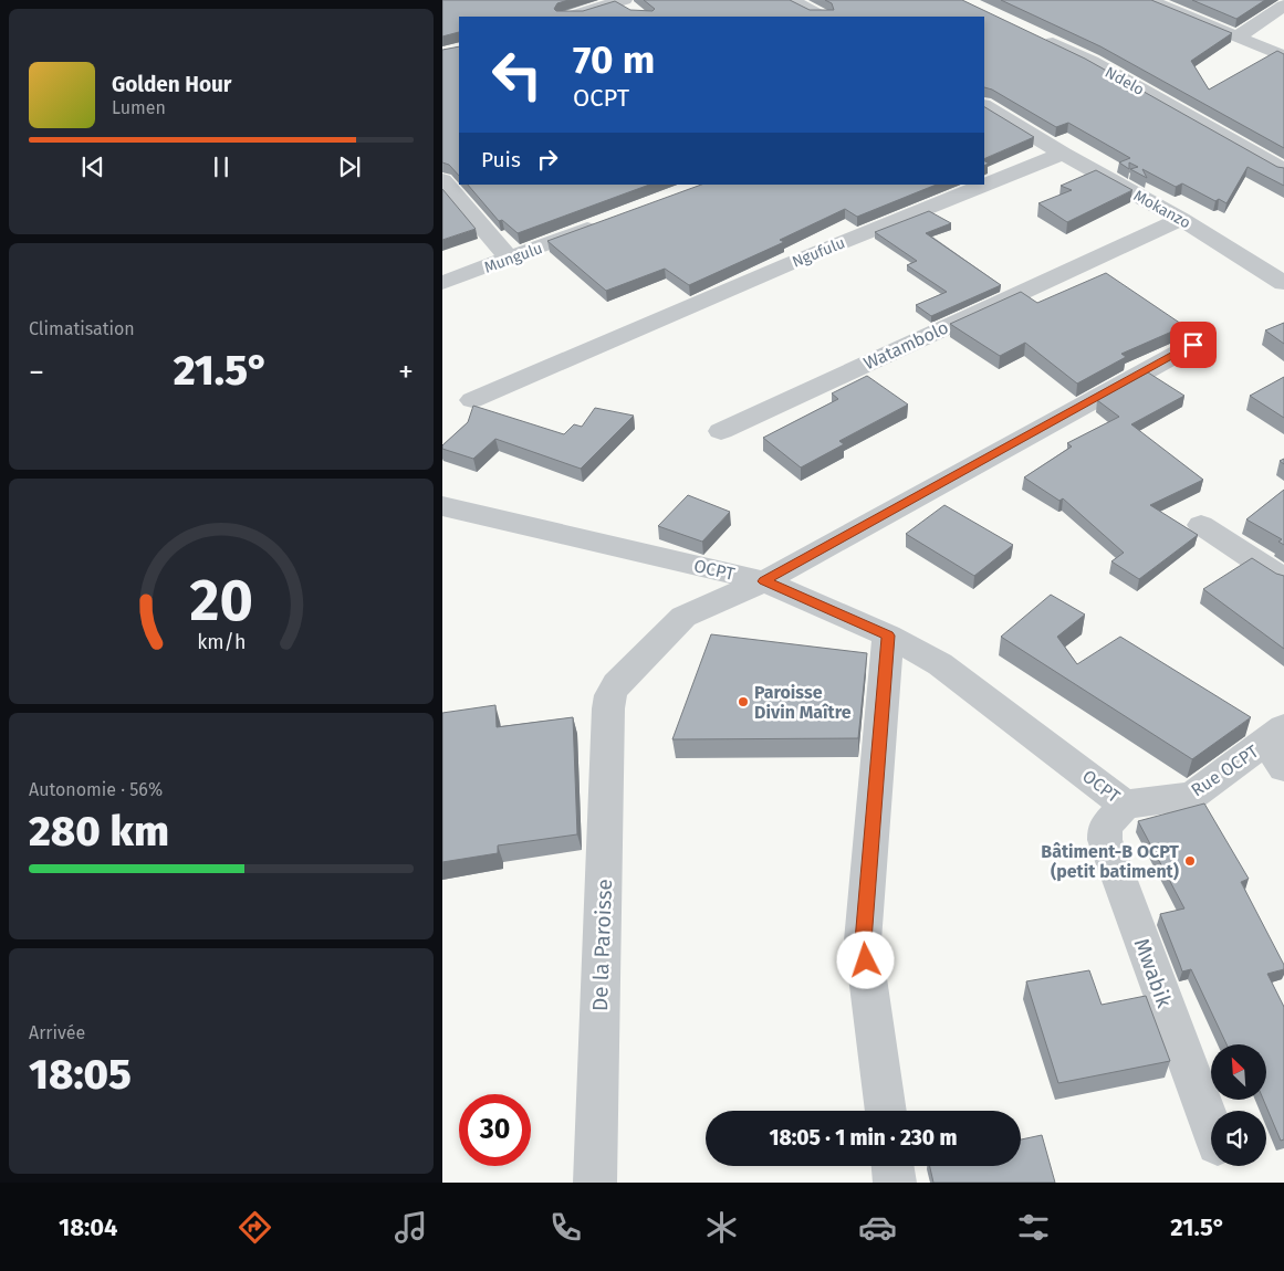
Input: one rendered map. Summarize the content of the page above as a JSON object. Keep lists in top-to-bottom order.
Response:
{
  "streets": {
    "street": [
      "Ndelo",
      "Mokanzo",
      "Ngufulu",
      "Mungulu",
      "Watambolo",
      "OCPT",
      "Rue OCPT",
      "De la Paroisse",
      "Mwabik"
    ]
  },
  "crossings": [
    ["Mokanzo", "Ngufulu"],
    ["Mokanzo", "Watambolo"],
    ["OCPT", "Rue OCPT"],
    ["OCPT", "De la Paroisse"],
    ["OCPT", "Mwabik"],
    ["Rue OCPT", "Mwabik"]
  ],
  "places": ["Paroisse Divin Maître", "Bâtiment-B OCPT (petit batiment)"],
  "north": "top left",
  "page": {
    "turn": ["70 m", "OCPT"],
    "song": ["Golden Hour", "Lumen"],
    "then": "Puis",
    "tile": [
      "Climatisation",
      ["Autonomie · 56%", "280 km"],
      ["Arrivée", "18:05"]
    ],
    "heat": ["−", "21.5°", "+"],
    "limit": "30",
    "trip": "18:05 · 1 min · 230 m",
    "tabs": ["18:04", "21.5°"],
    "gauge": ["20", "km/h"]
  }
}
